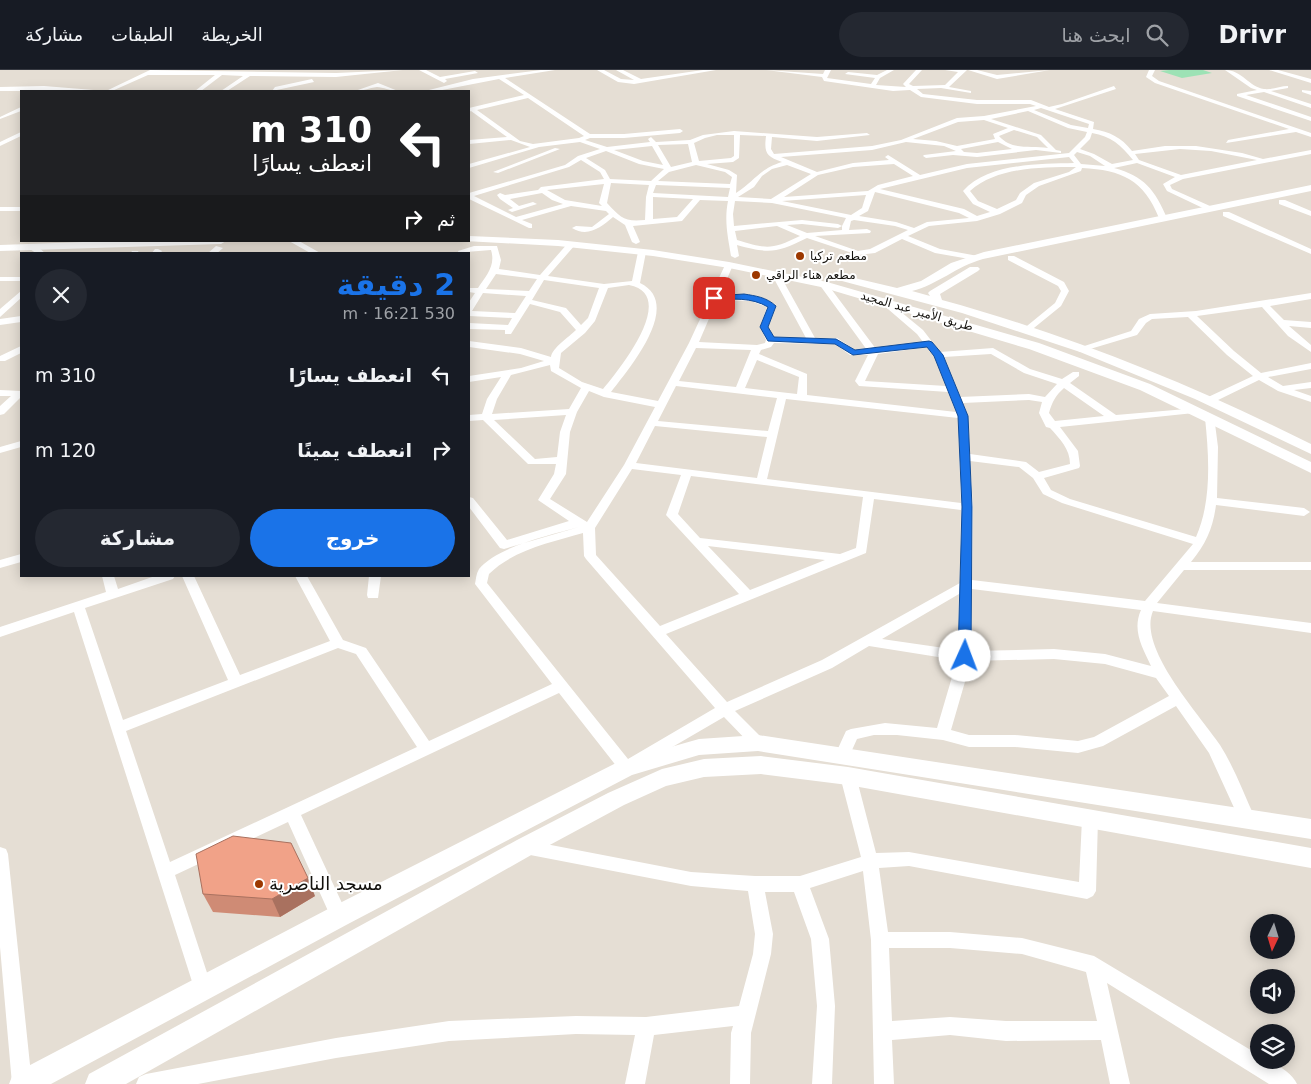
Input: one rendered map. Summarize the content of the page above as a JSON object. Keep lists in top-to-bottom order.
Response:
{
  "streets": {
    "main road": ["طريق الأمير عبد المجيد"]
  },
  "places": ["مطعم تركيا", "مطعم هناء الراقي", "مسجد الناصرية"],
  "north": "bottom",
  "page": {
    "header": "Drivr",
    "search": "ابحث هنا",
    "nav": ["الخريطة", "الطبقات", "مشاركة"],
    "turn": ["310 m", "انعطف يسارًا"],
    "then": "ثم",
    "heading": ["2 دقيقة", "530 m · 16:21"],
    "list": [
      {
        "name": "انعطف يسارًا",
        "value": "310 m"
      },
      {
        "name": "انعطف يمينًا",
        "value": "120 m"
      }
    ],
    "buttons": ["خروج", "مشاركة"]
  }
}
